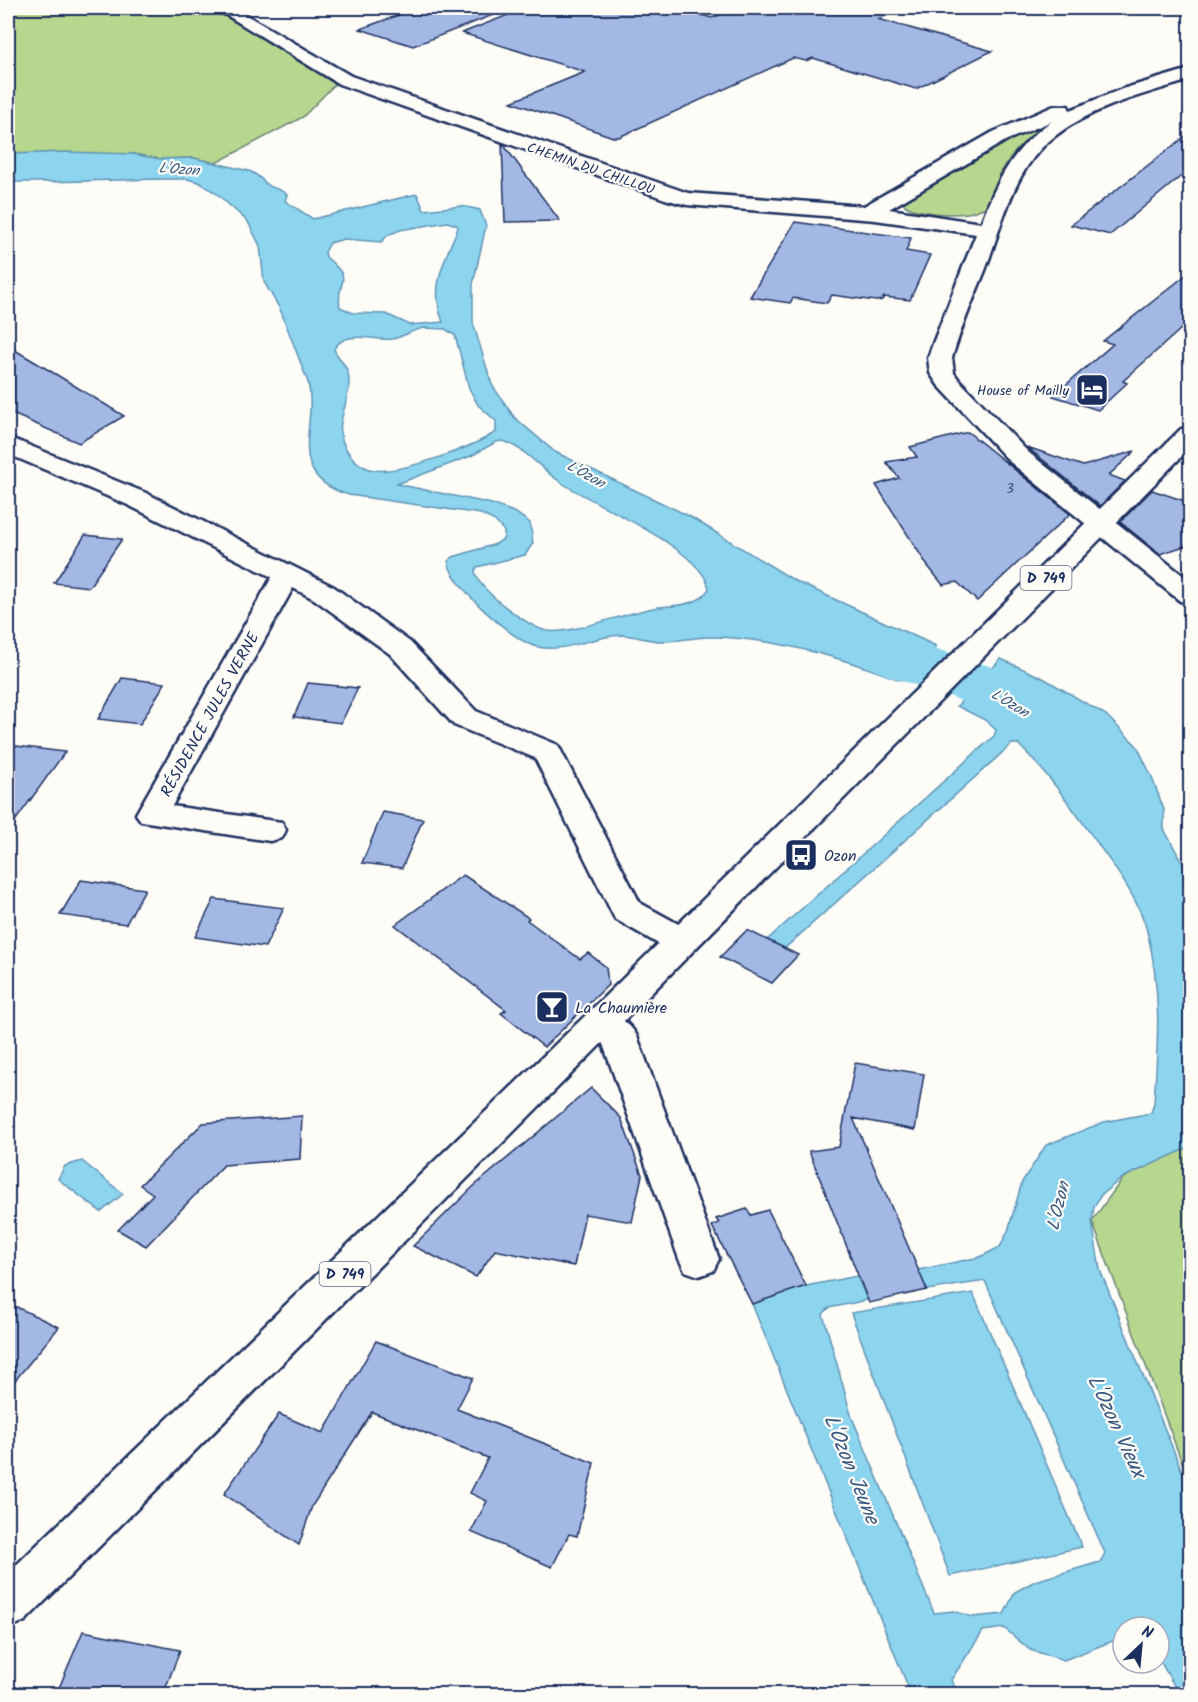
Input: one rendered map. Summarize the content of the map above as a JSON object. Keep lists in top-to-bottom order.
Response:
{
  "streets": {
    "street": ["CHEMIN DU CHILLOU", "D 749", "RÉSIDENCE JULES VERNE"]
  },
  "water": ["L'Ozon", "L'Ozon Vieux", "L'Ozon Jeune"],
  "places": {
    "hotel": ["House of Mailly"],
    "bus stop": ["Ozon"],
    "bar": ["La Chaumière"]
  },
  "house_numbers": ["3"],
  "north": "top right"
}
